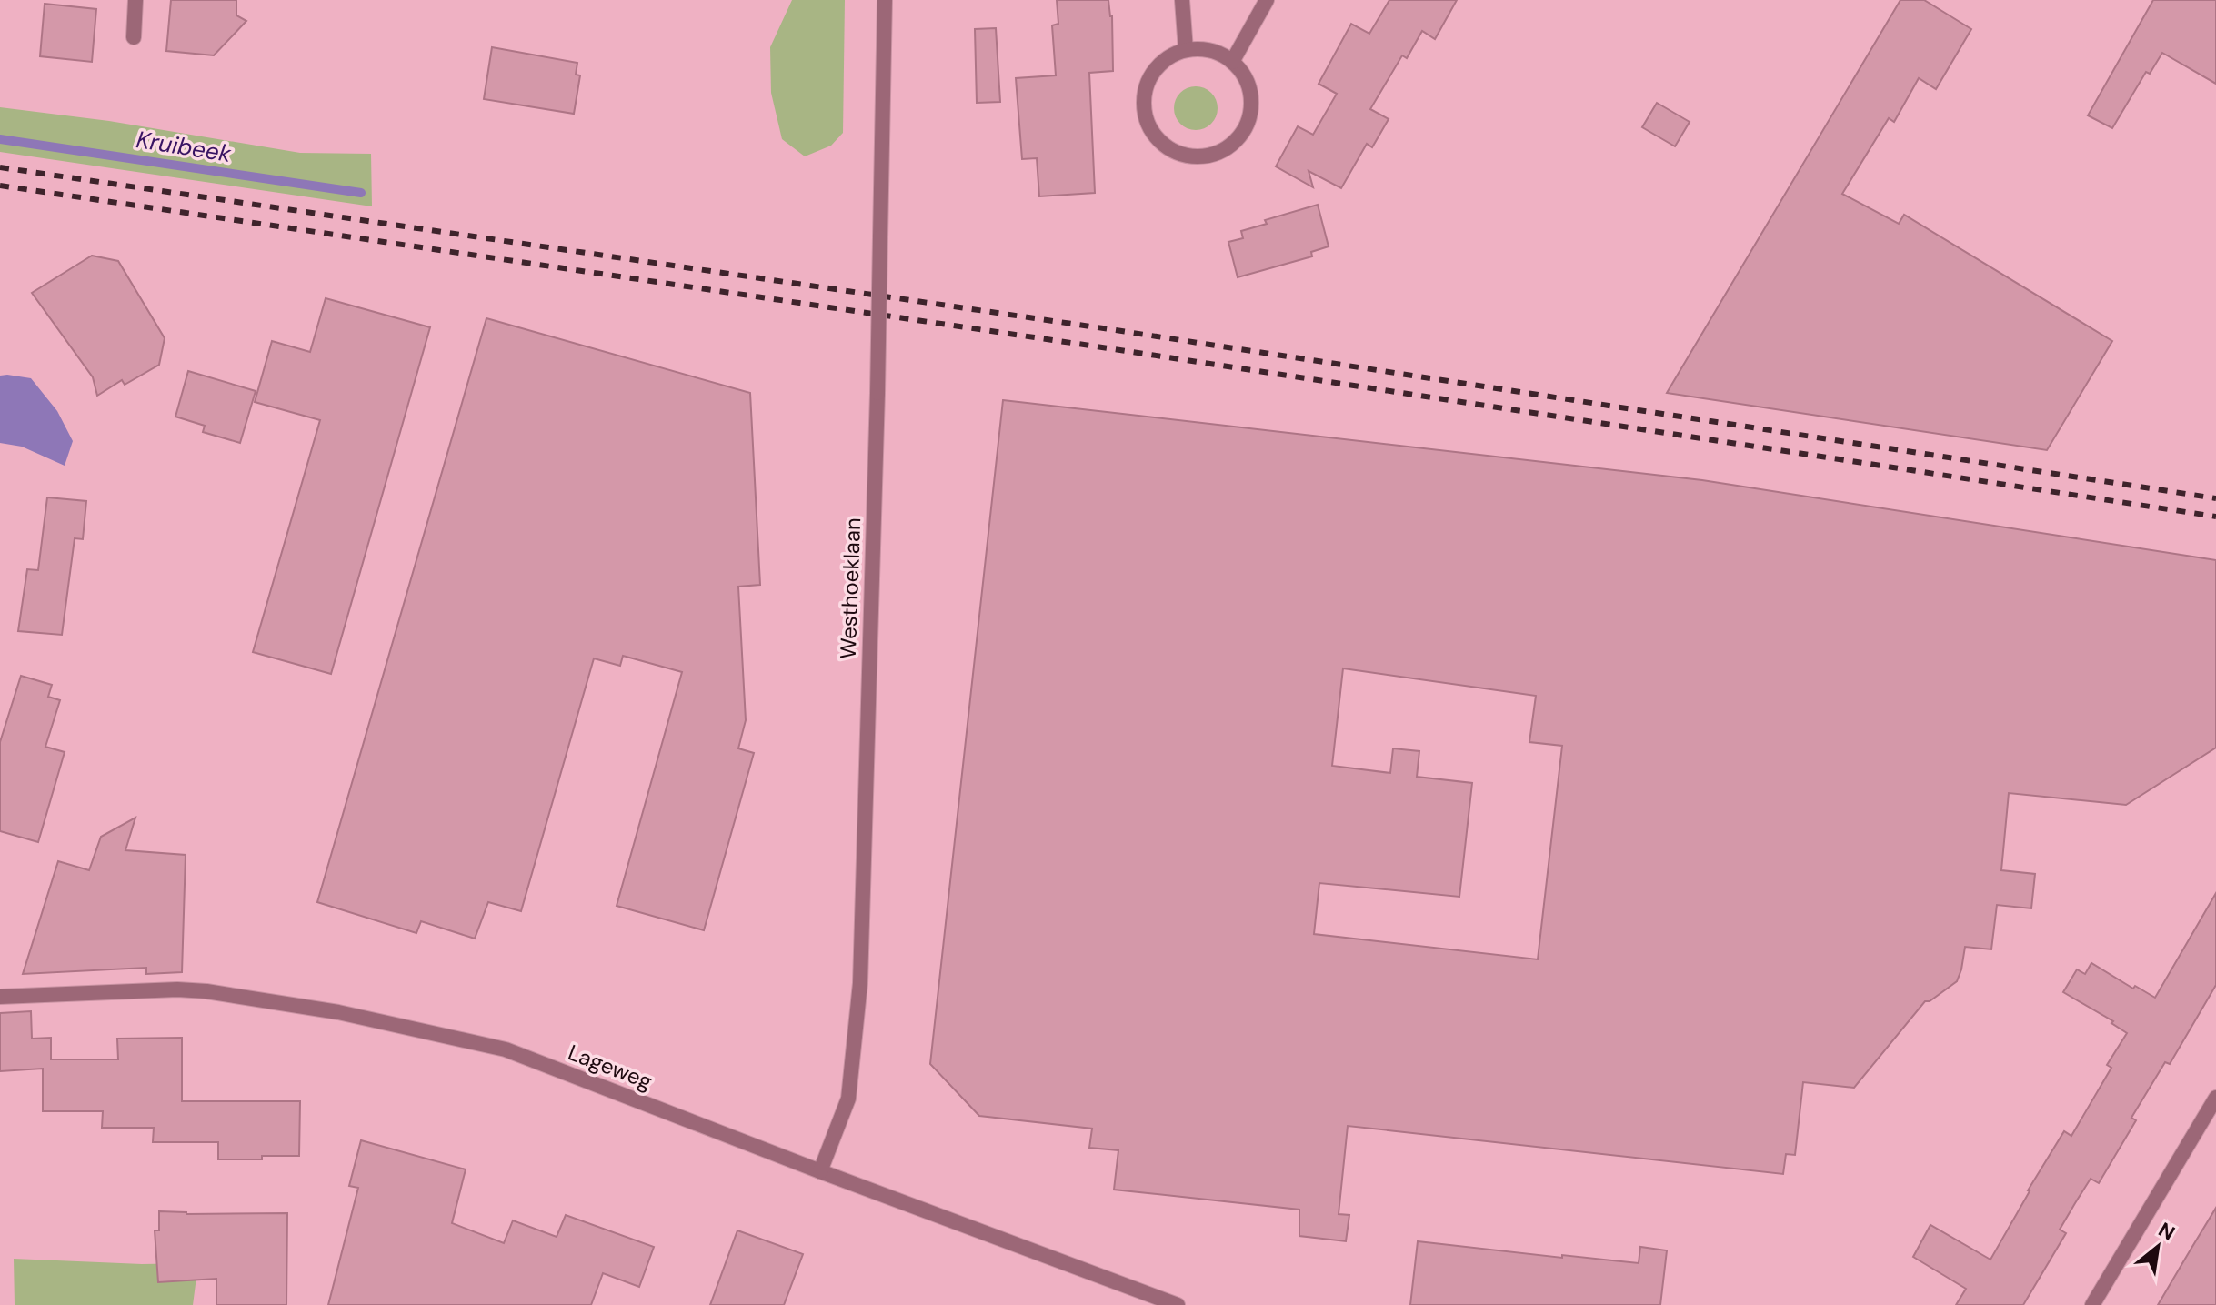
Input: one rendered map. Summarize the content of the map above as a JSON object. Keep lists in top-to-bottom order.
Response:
{
  "streets": {
    "street": ["Westhoeklaan", "Lageweg"]
  },
  "crossings": [
    ["Westhoeklaan", "Lageweg"]
  ],
  "water": ["Kruibeek"],
  "north": "top right"
}
